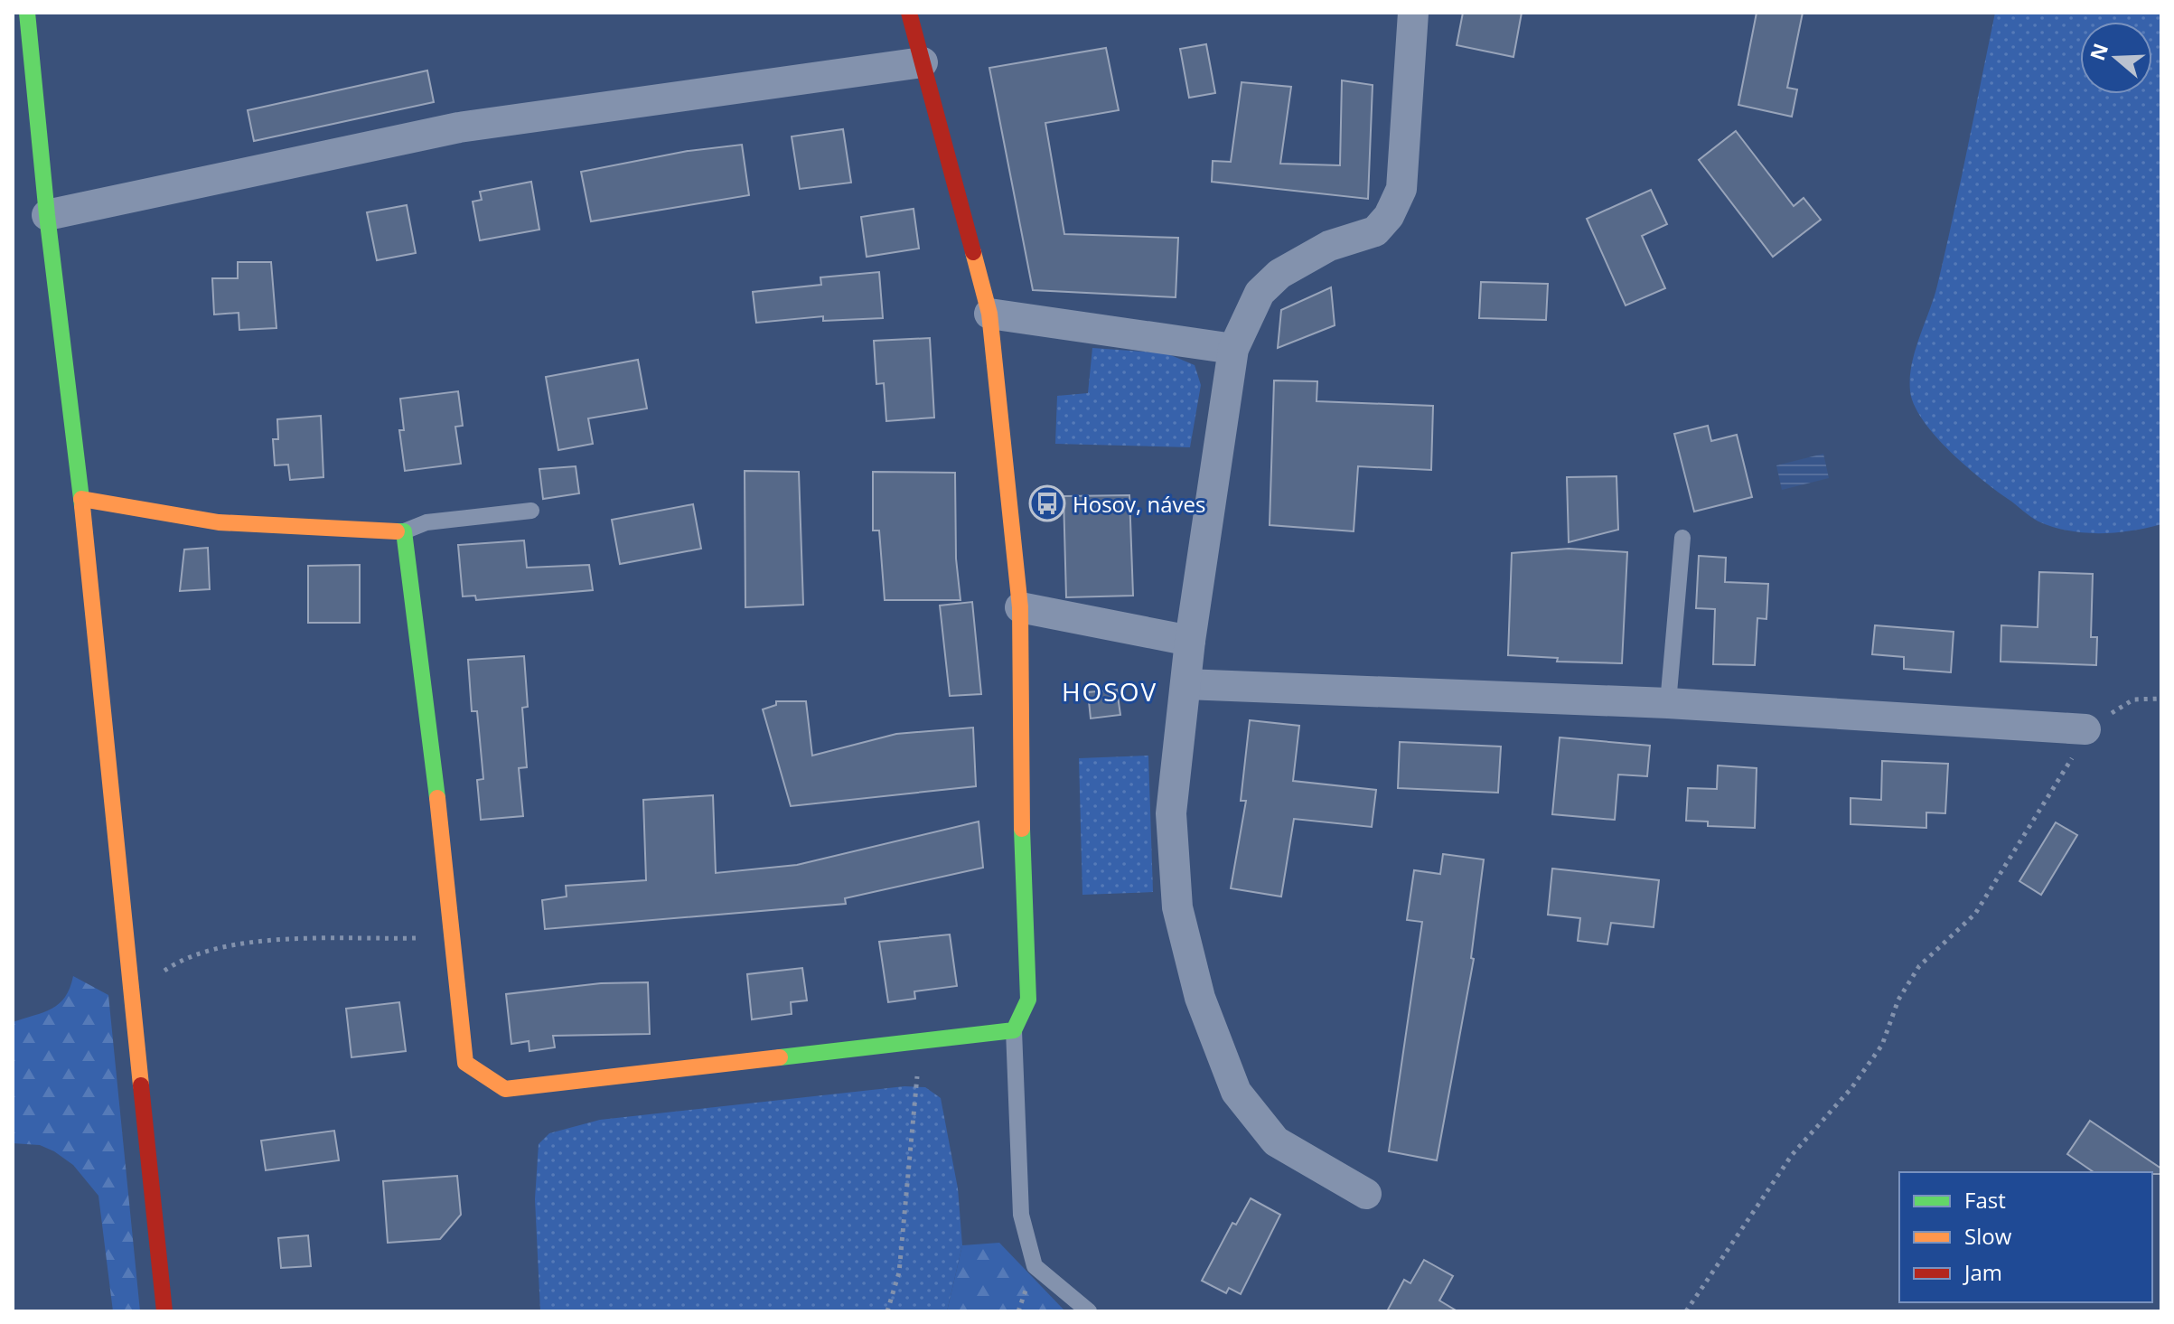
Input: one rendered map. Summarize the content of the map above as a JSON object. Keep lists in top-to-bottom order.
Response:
{
  "districts": ["HOSOV"],
  "places": {
    "bus stop": ["Hosov, náves"]
  },
  "legend": ["Fast", "Slow", "Jam"],
  "north": "left"
}
